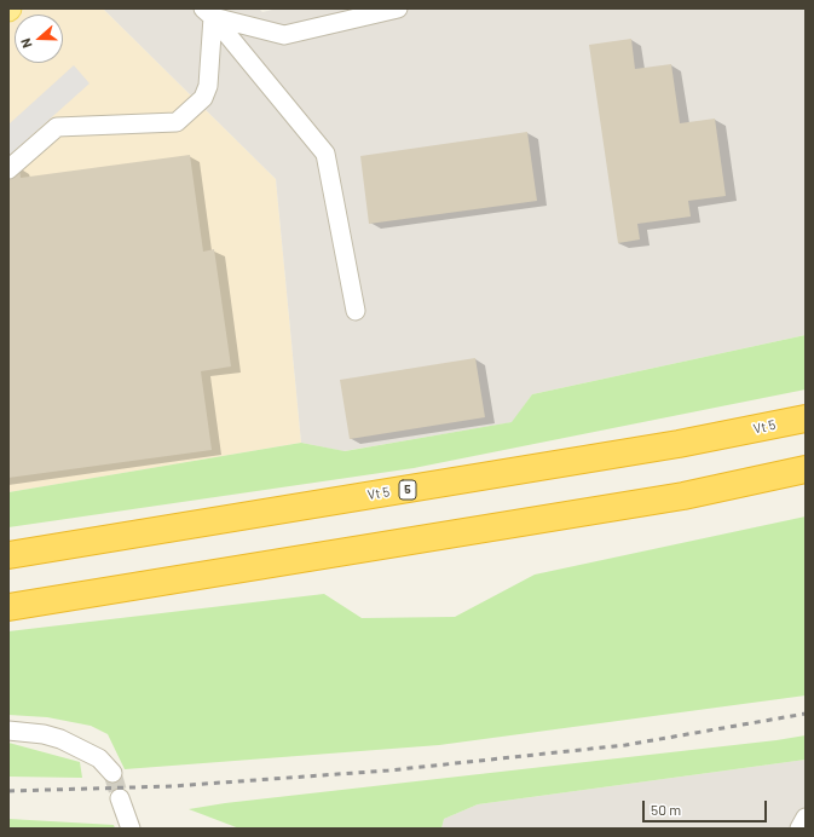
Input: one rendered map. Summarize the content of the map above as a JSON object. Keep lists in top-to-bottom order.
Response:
{
  "streets": {
    "highway": ["Vt 5", "5"]
  },
  "scale_bar": "50 m",
  "north": "left"
}
